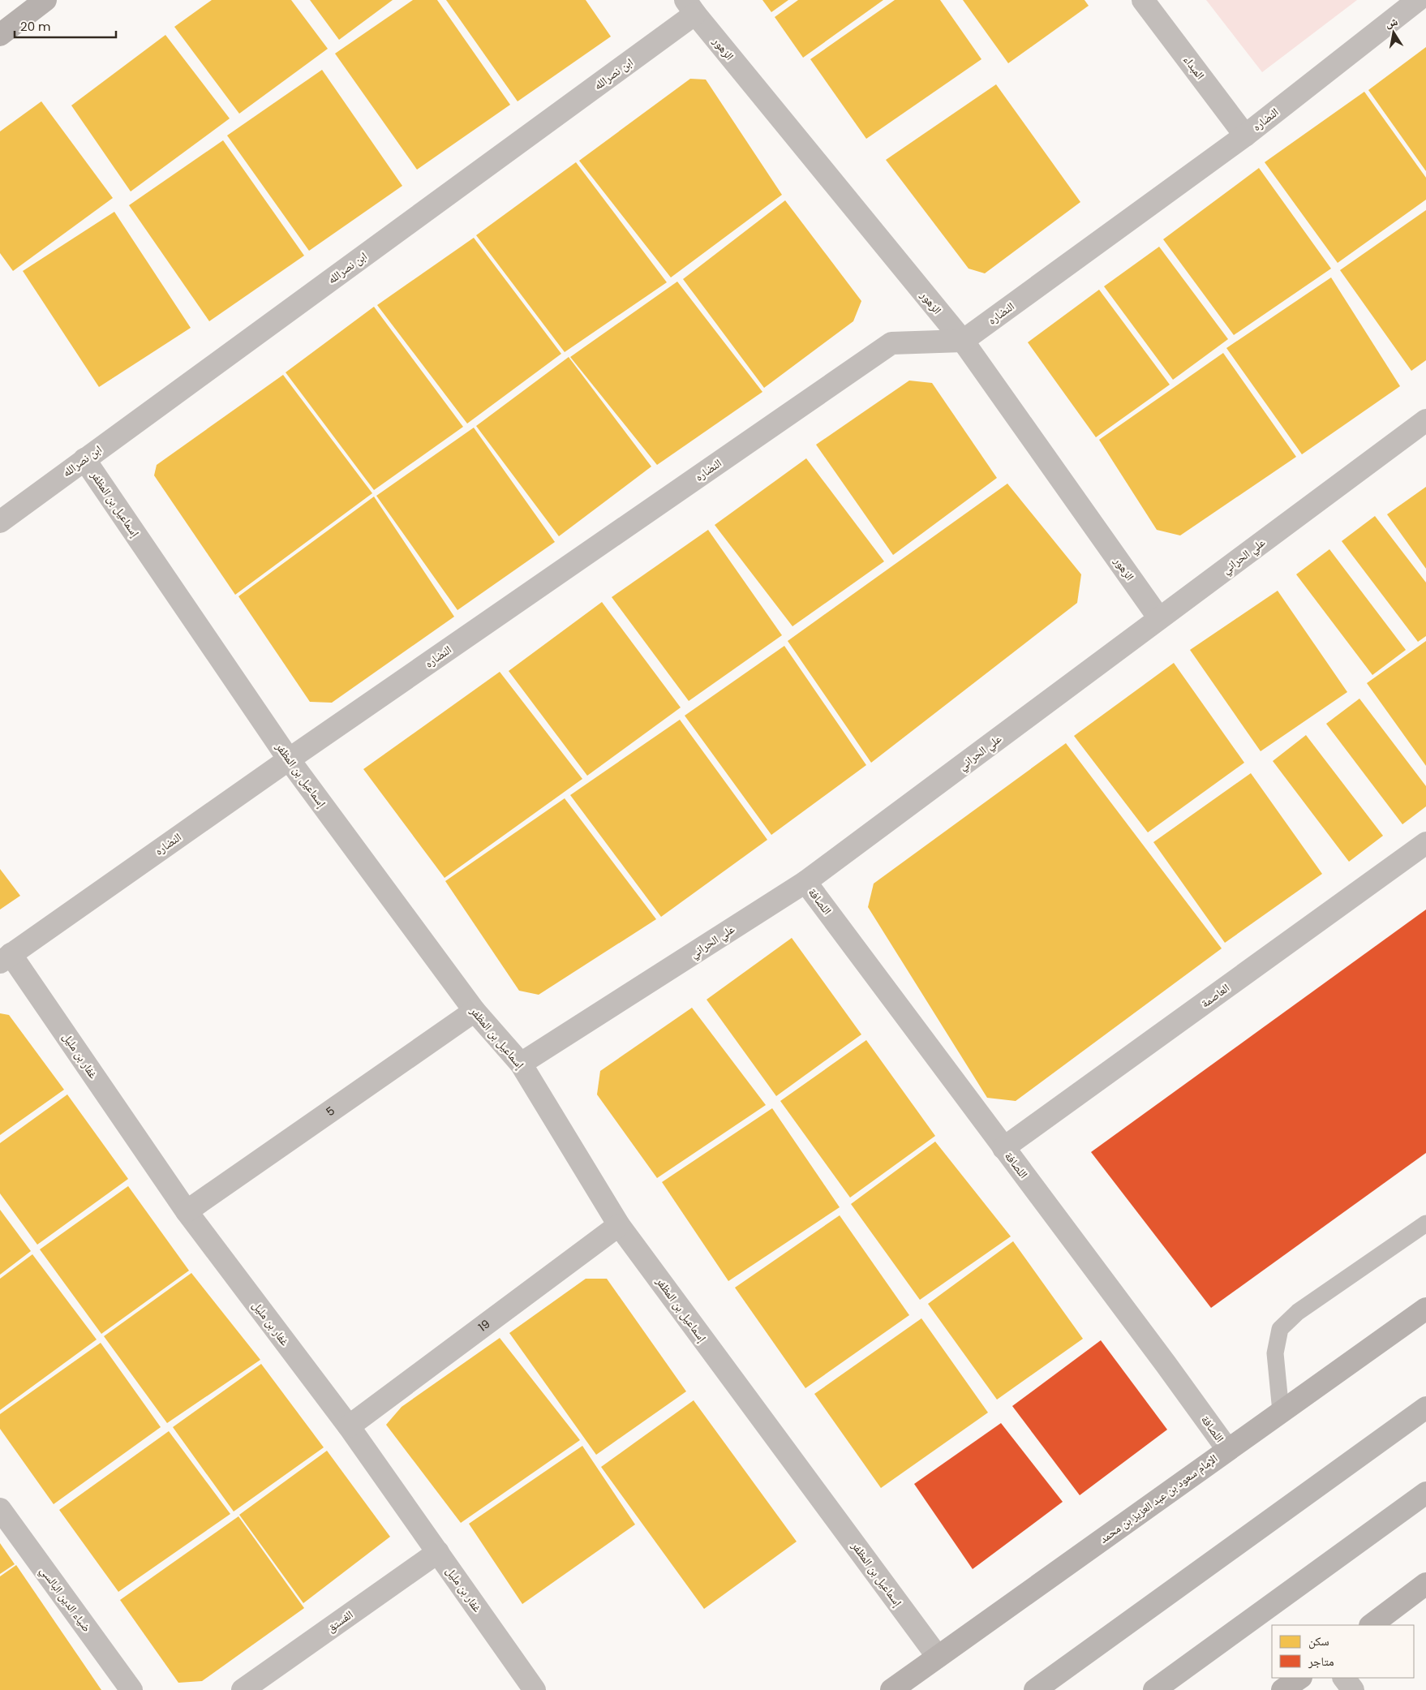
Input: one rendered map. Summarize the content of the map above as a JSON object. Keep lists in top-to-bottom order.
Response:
{
  "streets": {
    "street": [
      "الزهور",
      "المبداء",
      "ابن نصرالله",
      "النضاره",
      "إسماعيل بن المظفر",
      "علي الحراني",
      "اللصافة",
      "العاصمة",
      "غفار بن مليل",
      "5",
      "19",
      "الإمام سعود بن عبد العزيز بن محمد",
      "ضياء الدين البالسي",
      "الفستق"
    ]
  },
  "crossings": [
    ["الزهور", "ابن نصرالله"],
    ["الزهور", "النضاره"],
    ["الزهور", "علي الحراني"],
    ["المبداء", "النضاره"],
    ["ابن نصرالله", "إسماعيل بن المظفر"],
    ["النضاره", "إسماعيل بن المظفر"],
    ["النضاره", "غفار بن مليل"],
    ["إسماعيل بن المظفر", "علي الحراني"],
    ["إسماعيل بن المظفر", "5"],
    ["إسماعيل بن المظفر", "19"],
    ["إسماعيل بن المظفر", "الإمام سعود بن عبد العزيز بن محمد"],
    ["علي الحراني", "اللصافة"],
    ["اللصافة", "العاصمة"],
    ["اللصافة", "الإمام سعود بن عبد العزيز بن محمد"],
    ["غفار بن مليل", "5"],
    ["غفار بن مليل", "19"],
    ["غفار بن مليل", "الفستق"]
  ],
  "legend": ["سكن", "متاجر"],
  "scale_bar": "20 m",
  "north": "top"
}
